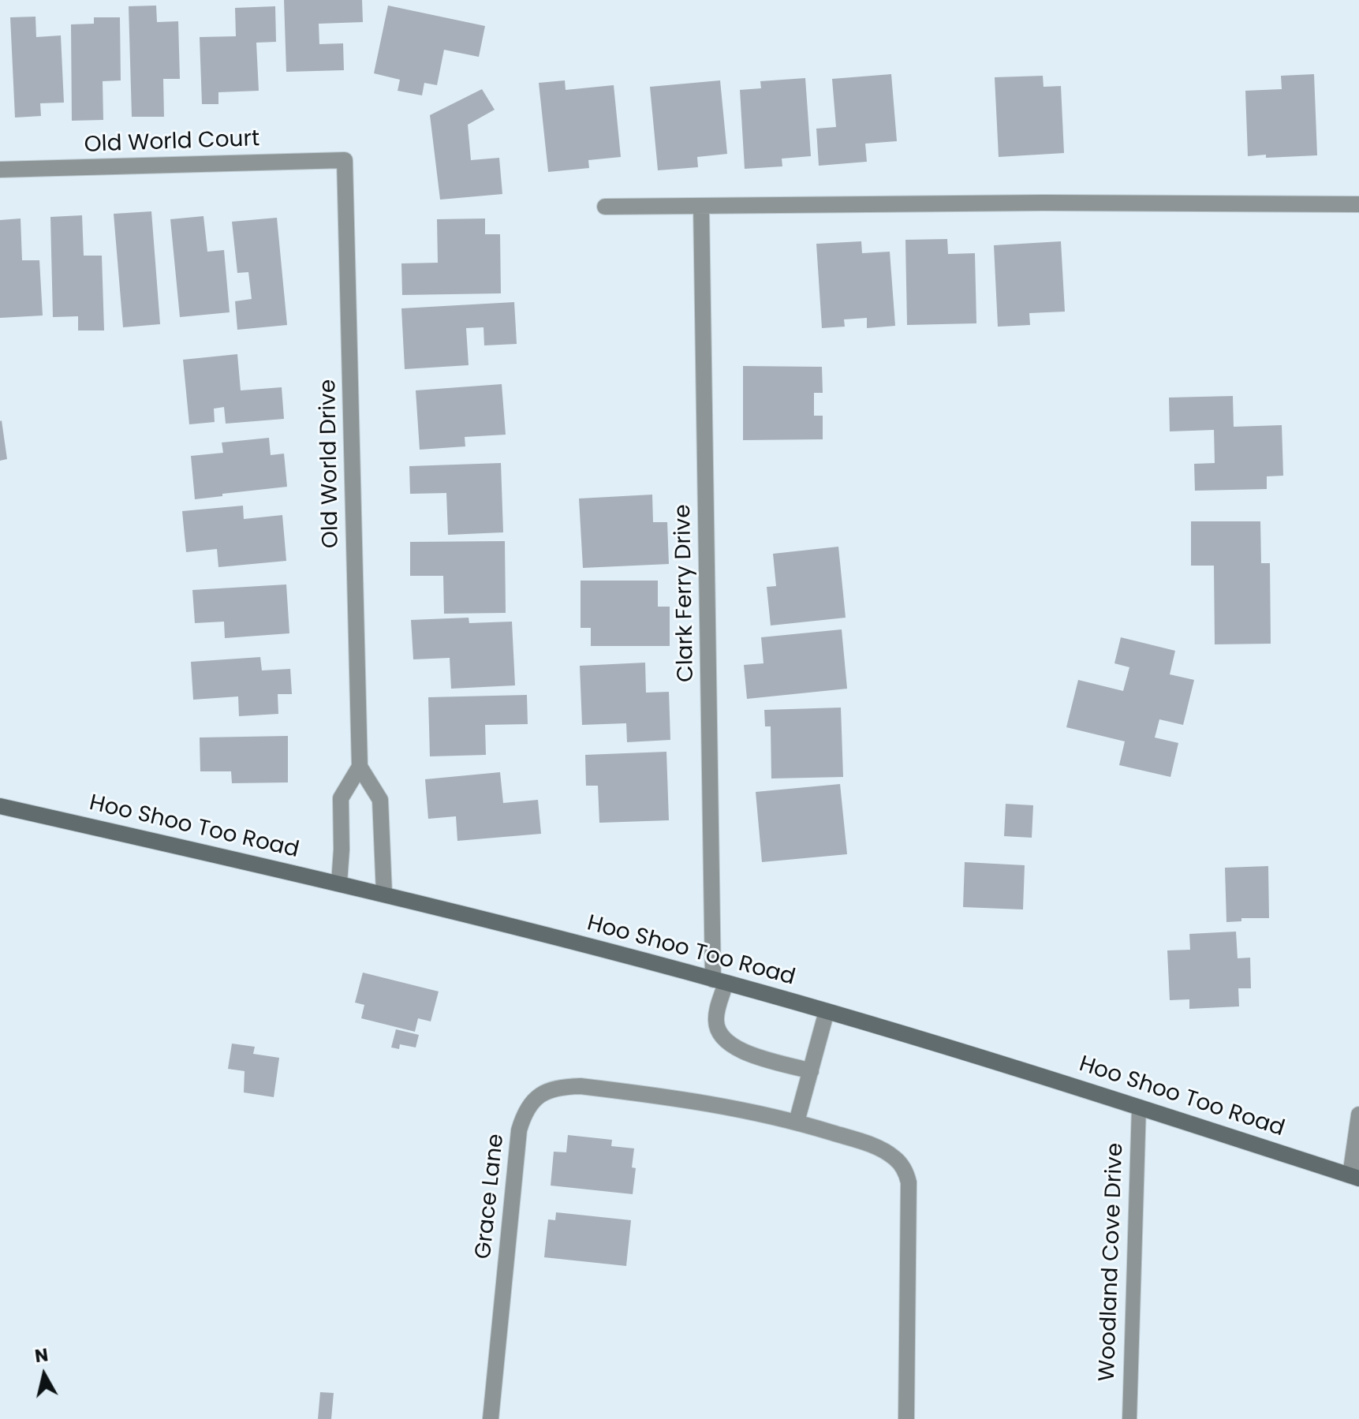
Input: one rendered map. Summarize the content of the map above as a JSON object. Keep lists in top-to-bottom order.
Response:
{
  "streets": {
    "street": [
      "Old World Court",
      "Old World Drive",
      "Clark Ferry Drive",
      "Hoo Shoo Too Road",
      "Grace Lane"
    ],
    "lane": ["Woodland Cove Drive"]
  },
  "crossings": [
    ["Old World Court", "Old World Drive"],
    ["Clark Ferry Drive", "Hoo Shoo Too Road"],
    ["Hoo Shoo Too Road", "Woodland Cove Drive"]
  ],
  "north": "top"
}
